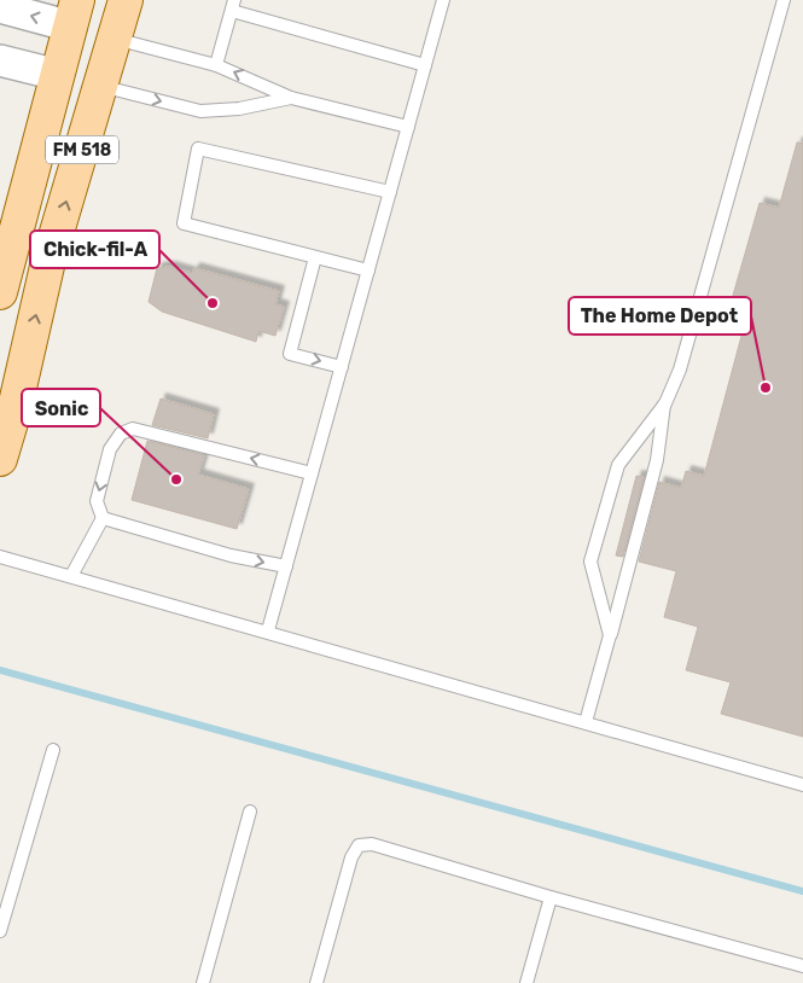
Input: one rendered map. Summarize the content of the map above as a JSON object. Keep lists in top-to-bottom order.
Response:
{
  "streets": {
    "main road": ["FM 518"]
  },
  "places": ["Chick-fil-A", "The Home Depot", "Sonic"]
}
